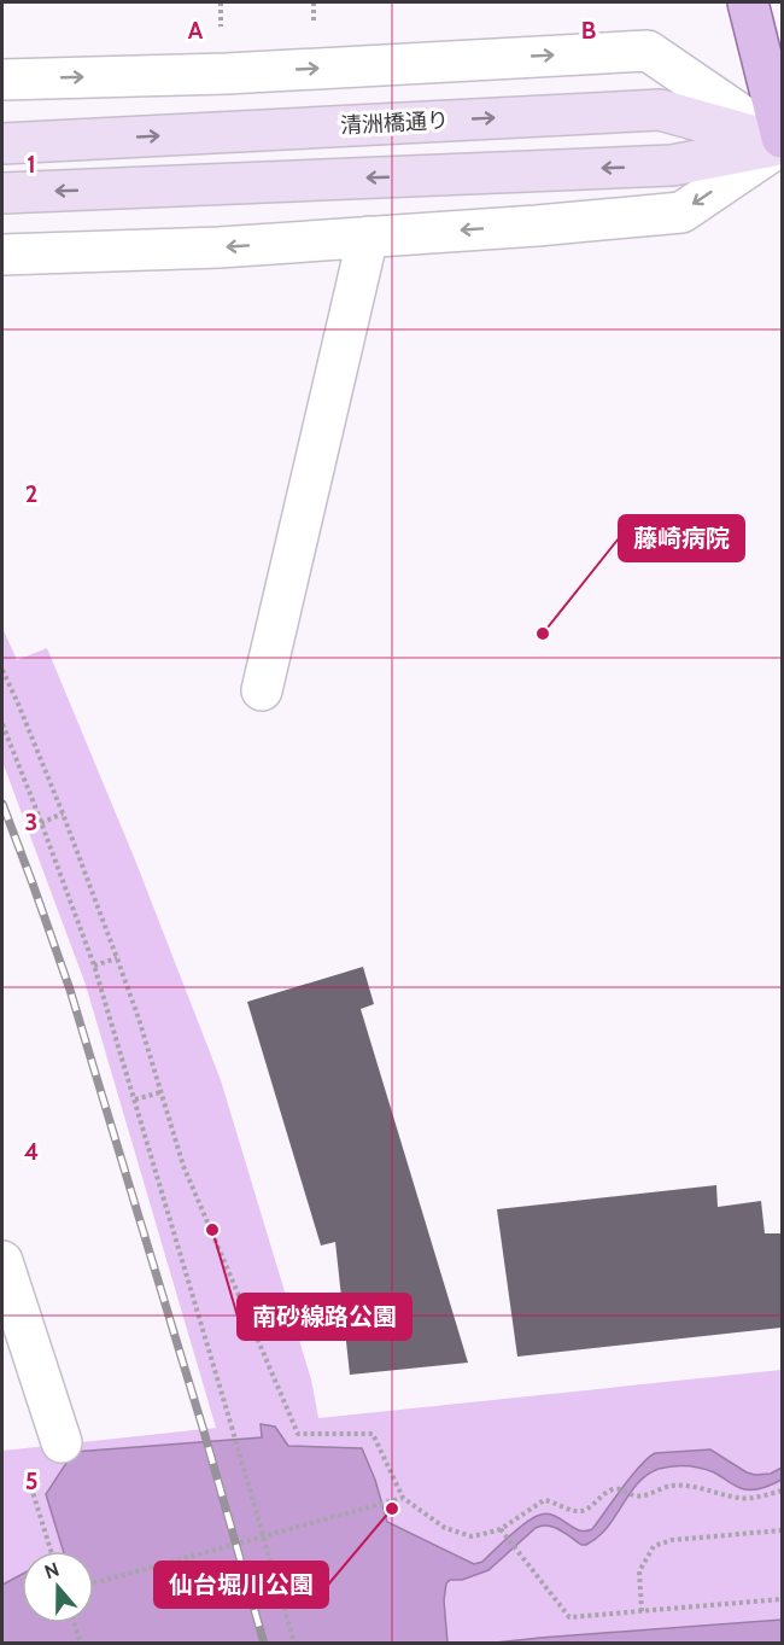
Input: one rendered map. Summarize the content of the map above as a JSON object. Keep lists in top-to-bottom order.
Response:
{
  "streets": {
    "main road": ["清洲橋通り"]
  },
  "places": ["藤崎病院", "南砂線路公園", "仙台堀川公園"],
  "north": "top",
  "grid": {
    "columns": ["A", "B"],
    "rows": [
      "1",
      "2",
      "3",
      "4",
      "5"
    ]
  }
}
